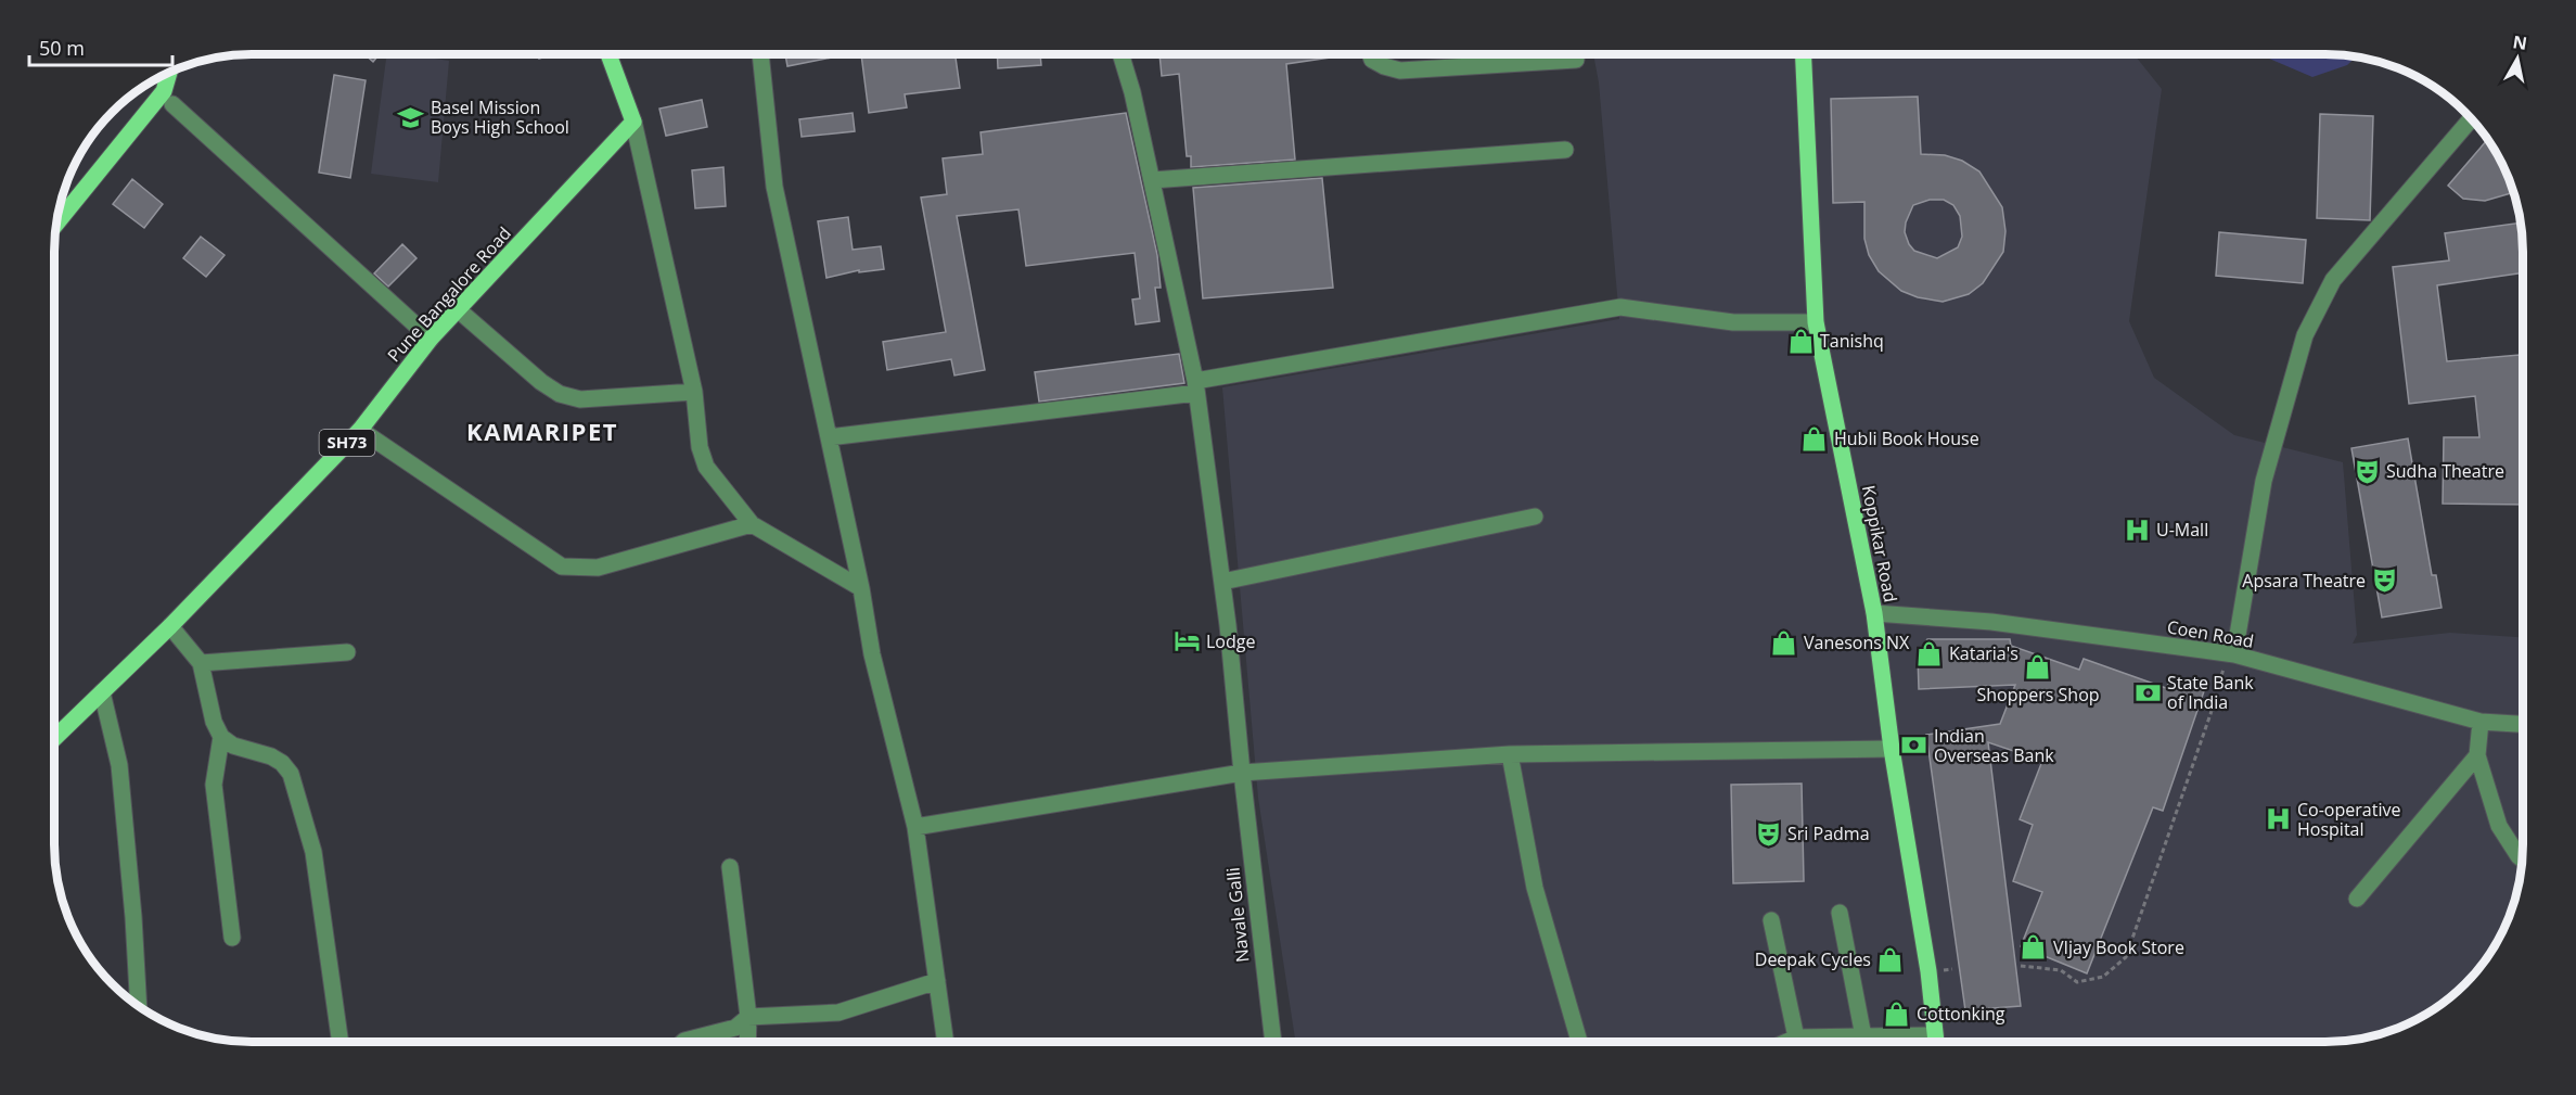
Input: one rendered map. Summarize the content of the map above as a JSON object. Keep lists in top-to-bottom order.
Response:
{
  "streets": {
    "main road": ["Pune Bangalore Road", "SH73", "Koppikar Road"],
    "street": ["Coen Road", "Navale Galli"]
  },
  "crossings": [
    ["Koppikar Road", "Coen Road"]
  ],
  "districts": ["KAMARIPET"],
  "places": {
    "school or university": ["Basel Mission Boys High School"],
    "shop": [
      "Tanishq",
      "Hubli Book House",
      "Vanesons NX",
      "Kataria's",
      "Shoppers Shop",
      "VIjay Book Store",
      "Deepak Cycles",
      "Cottonking"
    ],
    "theatre": ["Sudha Theatre", "Apsara Theatre", "Sri Padma"],
    "hospital": ["U-Mall", "Co-operative Hospital"],
    "hotel": ["Lodge"],
    "bank": ["State Bank of India", "Indian Overseas Bank"]
  },
  "scale_bar": "50 m",
  "north": "top"
}
